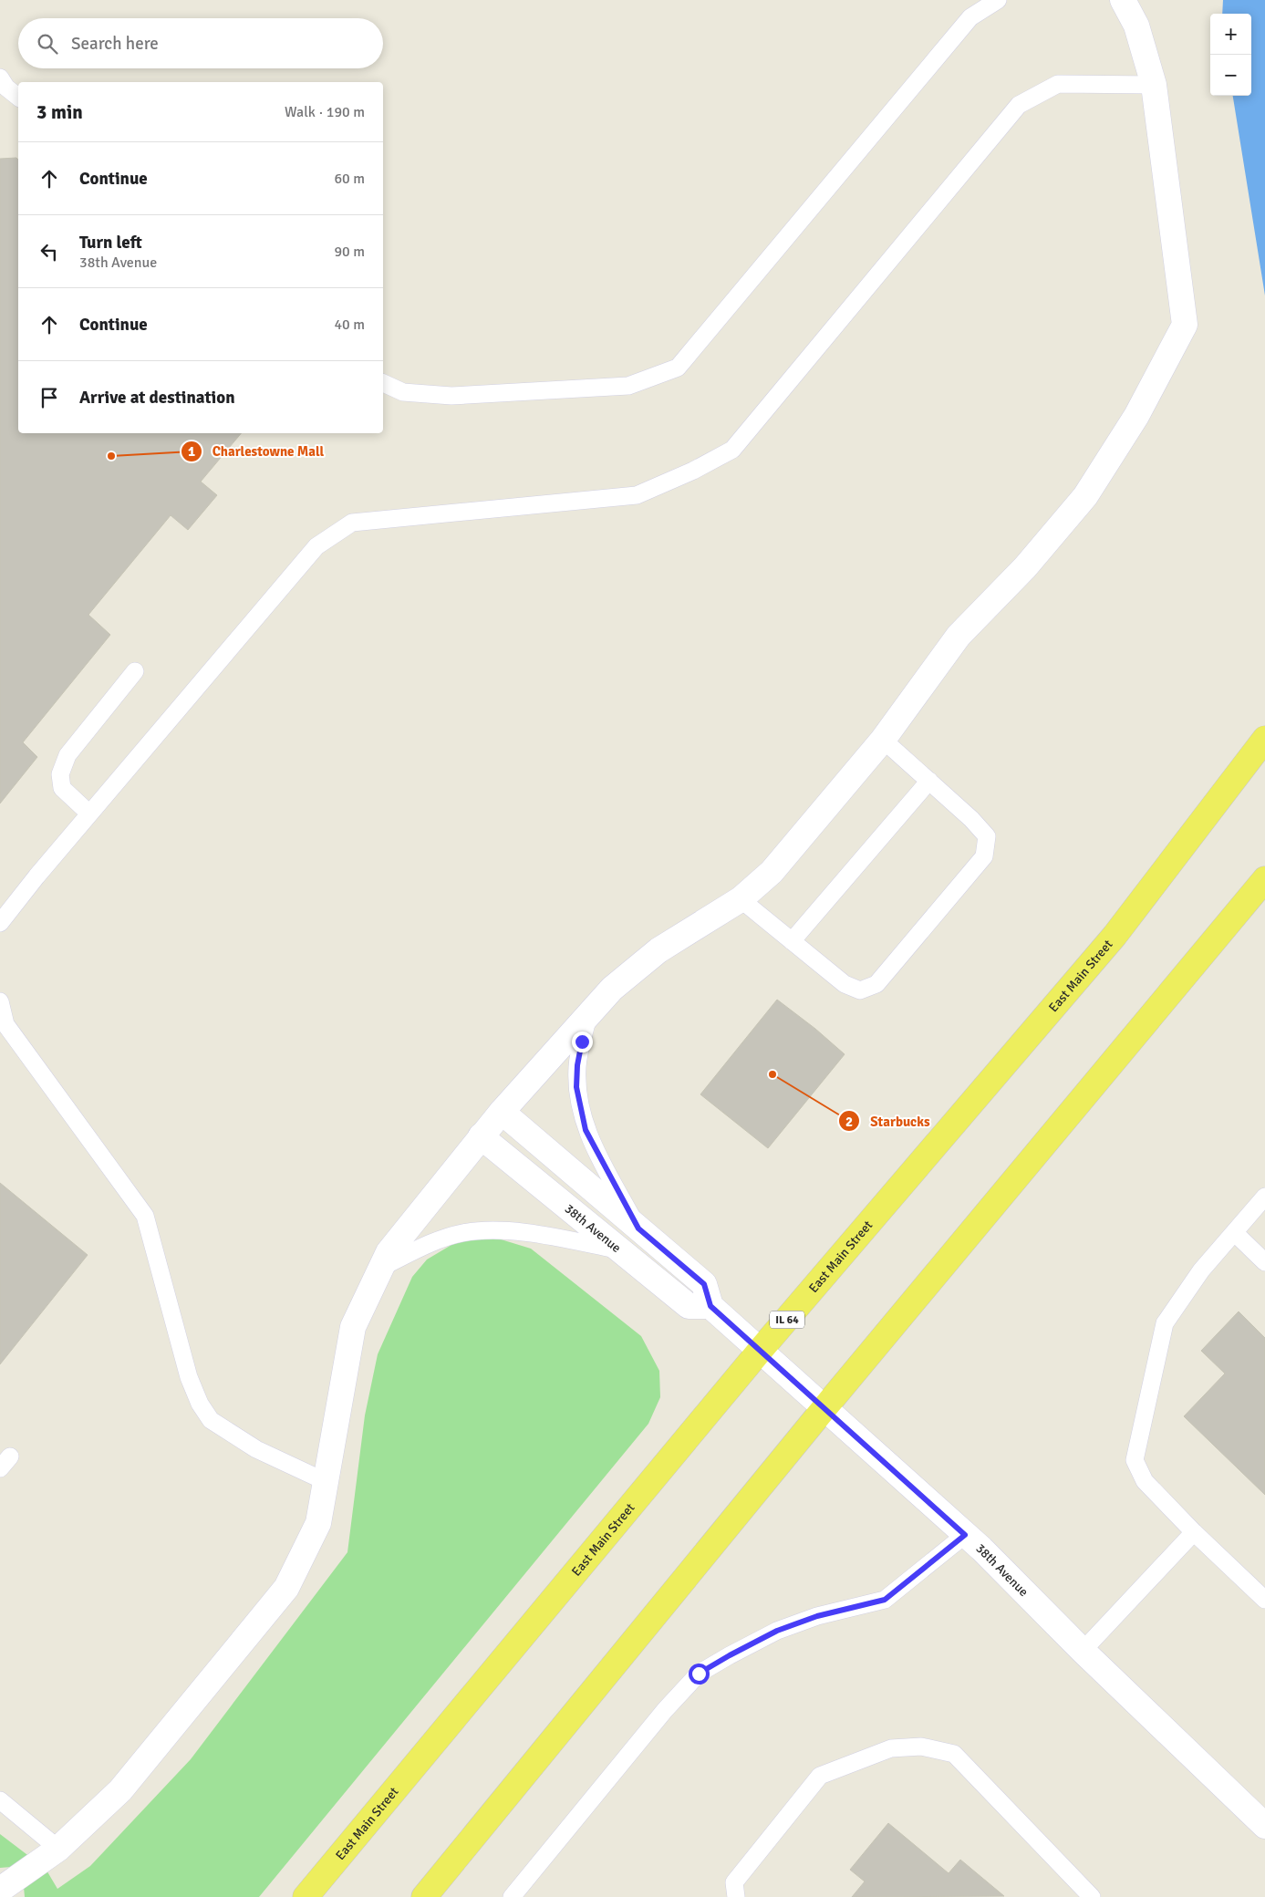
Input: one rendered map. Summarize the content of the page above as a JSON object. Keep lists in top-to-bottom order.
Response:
{
  "streets": {
    "main road": ["East Main Street", "IL 64"],
    "street": ["38th Avenue"]
  },
  "crossings": [
    ["East Main Street", "38th Avenue"]
  ],
  "places": ["Charlestowne Mall", "Starbucks"],
  "page": {
    "map_buttons": ["+", "−"],
    "search": "Search here",
    "heading": ["3 min", "Walk · 190 m"],
    "list": [
      ["Continue", "60 m"],
      ["Turn left", "38th Avenue", "90 m"],
      ["Continue", "40 m"],
      "Arrive at destination"
    ]
  }
}
